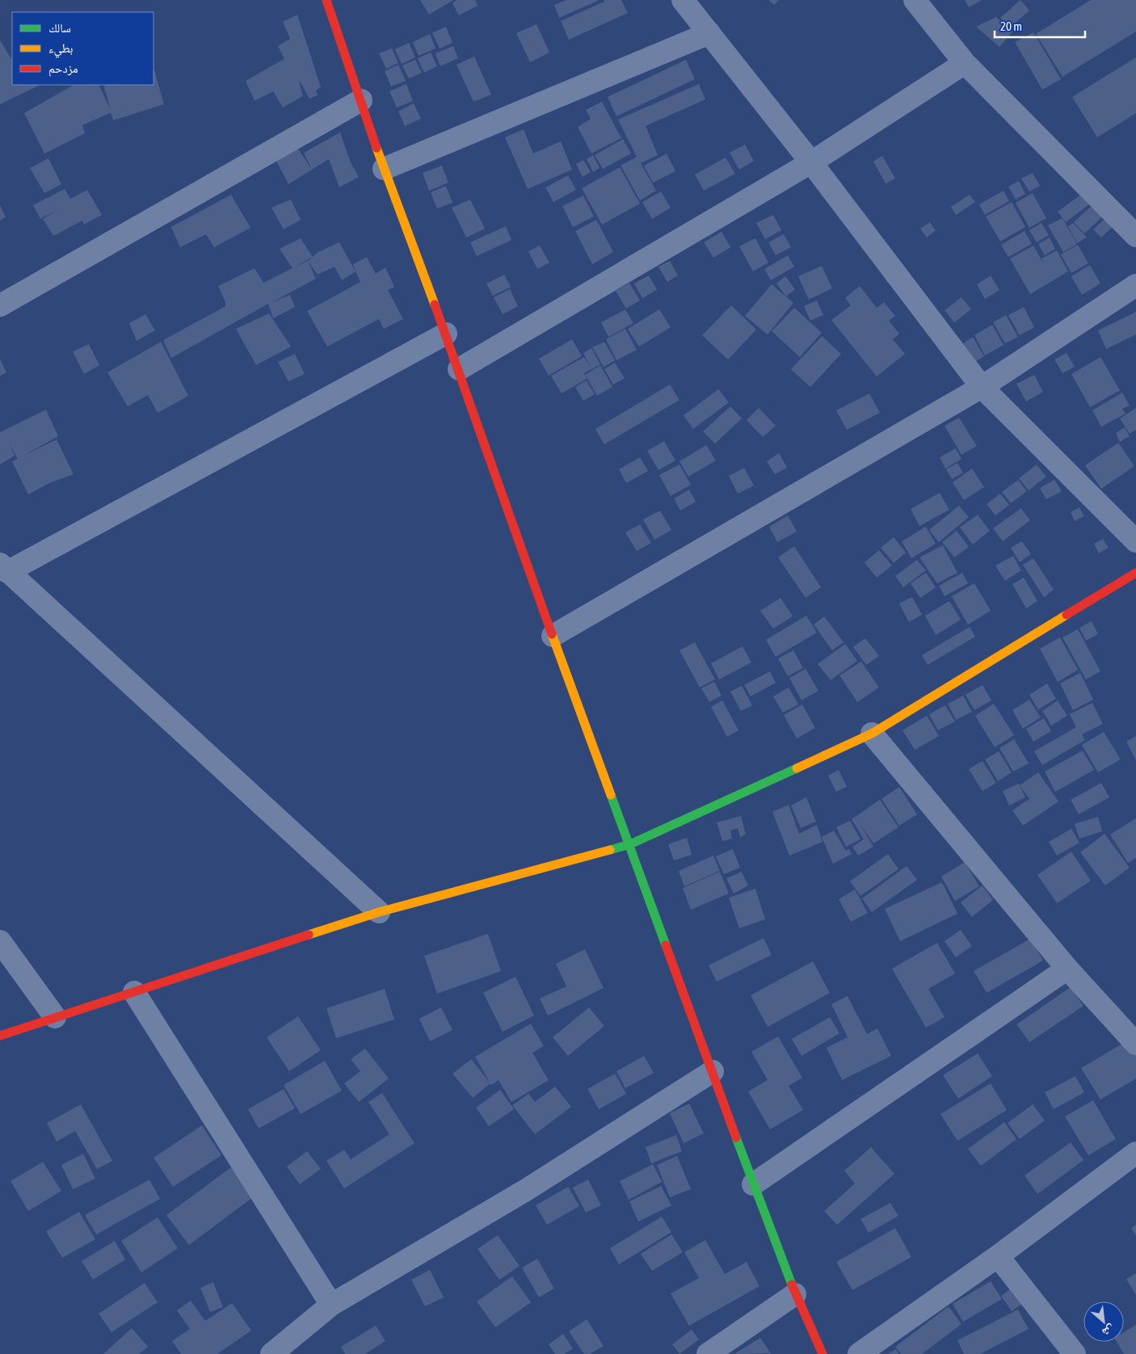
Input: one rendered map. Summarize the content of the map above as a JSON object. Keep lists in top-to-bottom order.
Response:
{
  "legend": ["سالك", "بطيء", "مزدحم"],
  "scale_bar": "20 m",
  "north": "bottom right"
}
